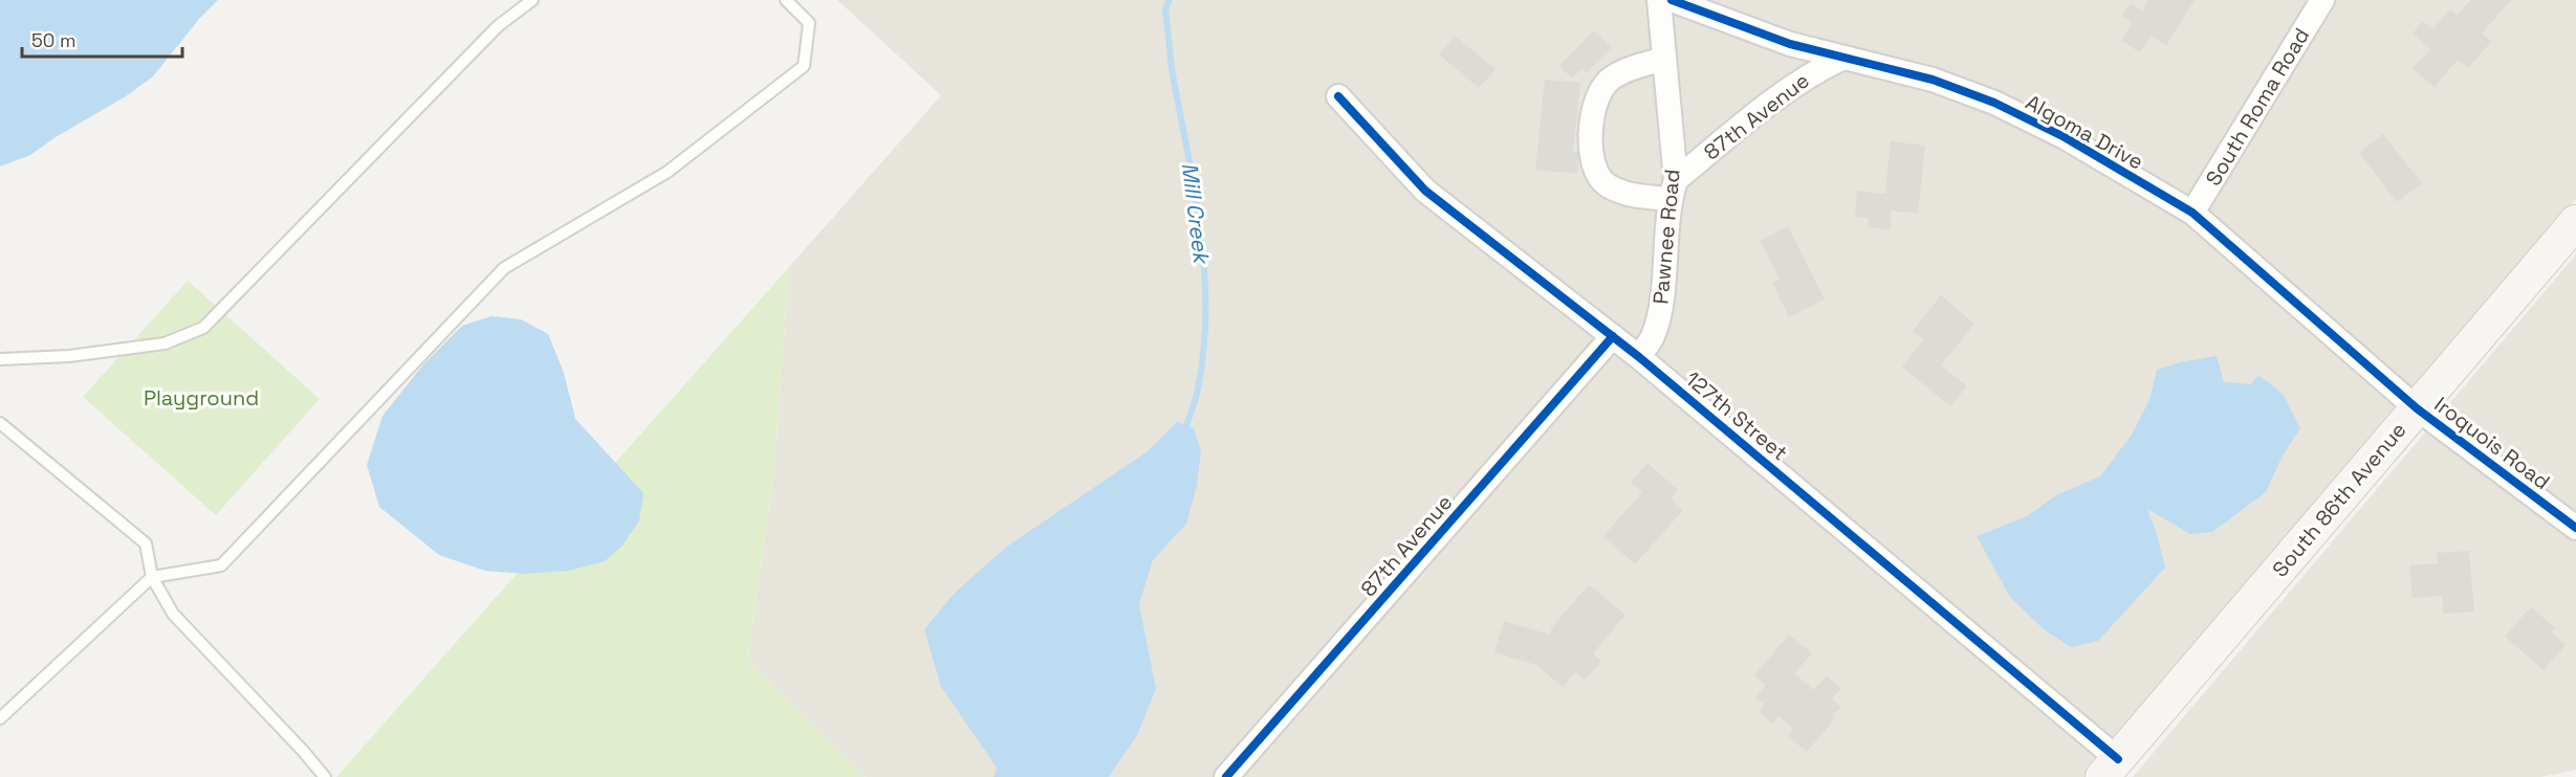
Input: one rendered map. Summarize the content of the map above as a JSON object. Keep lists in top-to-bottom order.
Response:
{
  "streets": {
    "street": [
      "South Roma Road",
      "87th Avenue",
      "Algoma Drive",
      "Pawnee Road",
      "127th Street",
      "Iroquois Road",
      "South 86th Avenue"
    ]
  },
  "crossings": [
    ["South Roma Road", "Algoma Drive"],
    ["87th Avenue", "Algoma Drive"],
    ["87th Avenue", "Pawnee Road"],
    ["87th Avenue", "127th Street"],
    ["Algoma Drive", "Iroquois Road"],
    ["Algoma Drive", "South 86th Avenue"],
    ["Pawnee Road", "127th Street"],
    ["127th Street", "South 86th Avenue"],
    ["Iroquois Road", "South 86th Avenue"]
  ],
  "water": ["Mill Creek"],
  "parks": ["Playground"],
  "scale_bar": "50 m"
}
